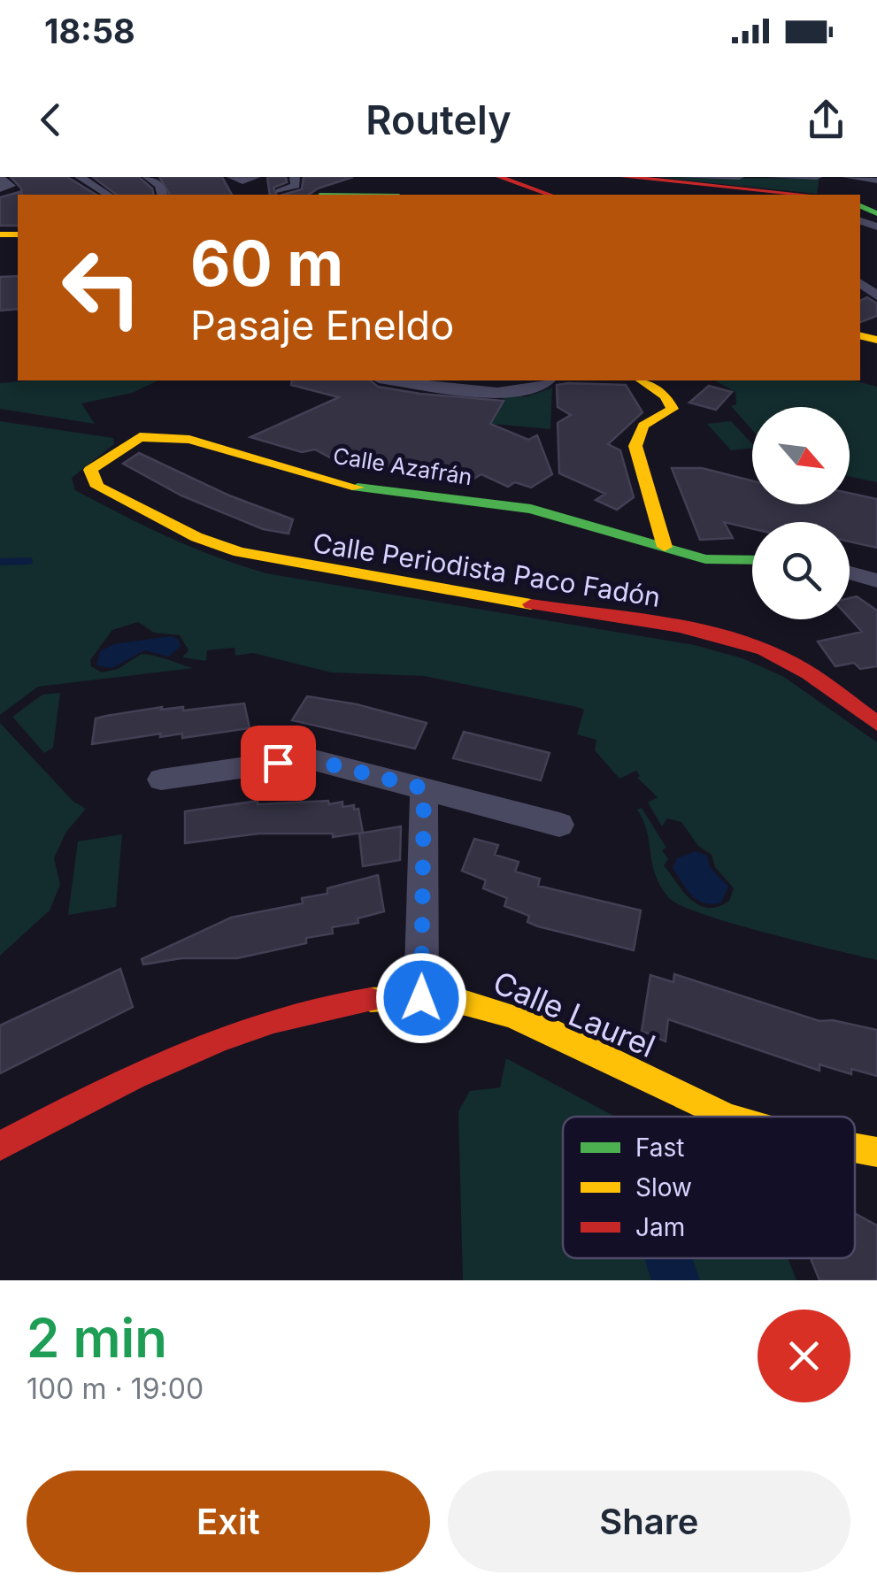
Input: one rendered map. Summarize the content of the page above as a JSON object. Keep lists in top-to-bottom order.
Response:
{
  "streets": {
    "street": ["Calle Azafrán", "Calle Periodista Paco Fadón", "Calle Laurel"]
  },
  "crossings": [
    ["Calle Azafrán", "Calle Periodista Paco Fadón"]
  ],
  "legend": ["Fast", "Slow", "Jam"],
  "north": "bottom right",
  "page": {
    "status": "18:58",
    "header": "Routely",
    "turn": ["60 m", "Pasaje Eneldo"],
    "heading": ["2 min", "100 m · 19:00"],
    "buttons": ["Exit", "Share"]
  }
}
